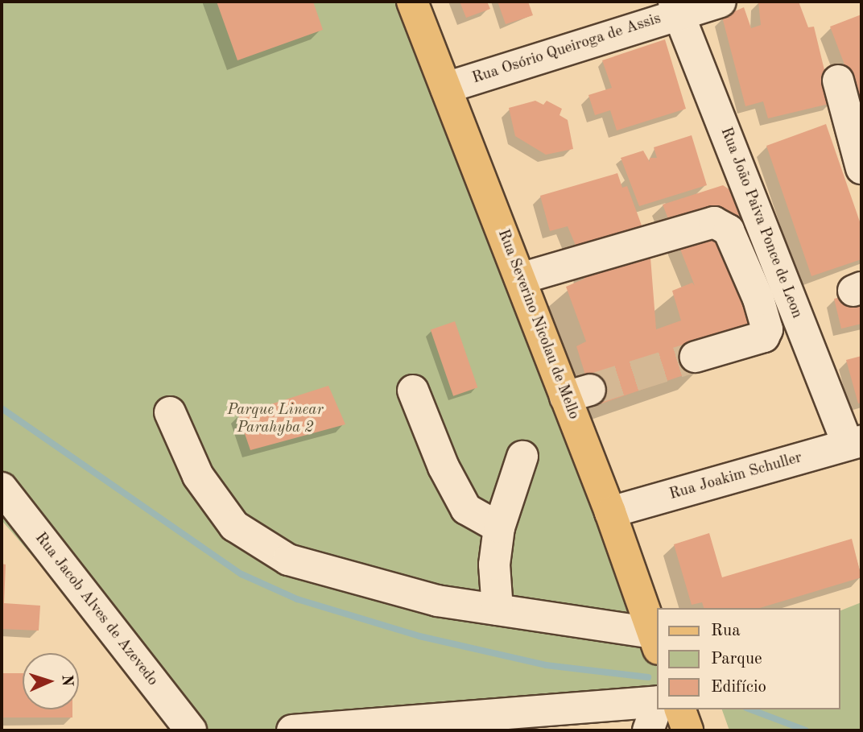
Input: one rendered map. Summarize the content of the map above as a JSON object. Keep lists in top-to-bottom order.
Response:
{
  "streets": {
    "main road": ["Rua Severino Nicolau de Mello"],
    "street": [
      "Rua Osório Queiroga de Assis",
      "Rua João Paiva Ponce de Leon",
      "Rua Joakim Schuller",
      "Rua Jacob Alves de Azevedo"
    ]
  },
  "crossings": [
    ["Rua Osório Queiroga de Assis", "Rua João Paiva Ponce de Leon"],
    ["Rua Osório Queiroga de Assis", "Rua Severino Nicolau de Mello"],
    ["Rua João Paiva Ponce de Leon", "Rua Joakim Schuller"],
    ["Rua Severino Nicolau de Mello", "Rua Joakim Schuller"]
  ],
  "parks": ["Parque Linear Parahyba 2"],
  "legend": ["Rua", "Parque", "Edifício"],
  "north": "right"
}
